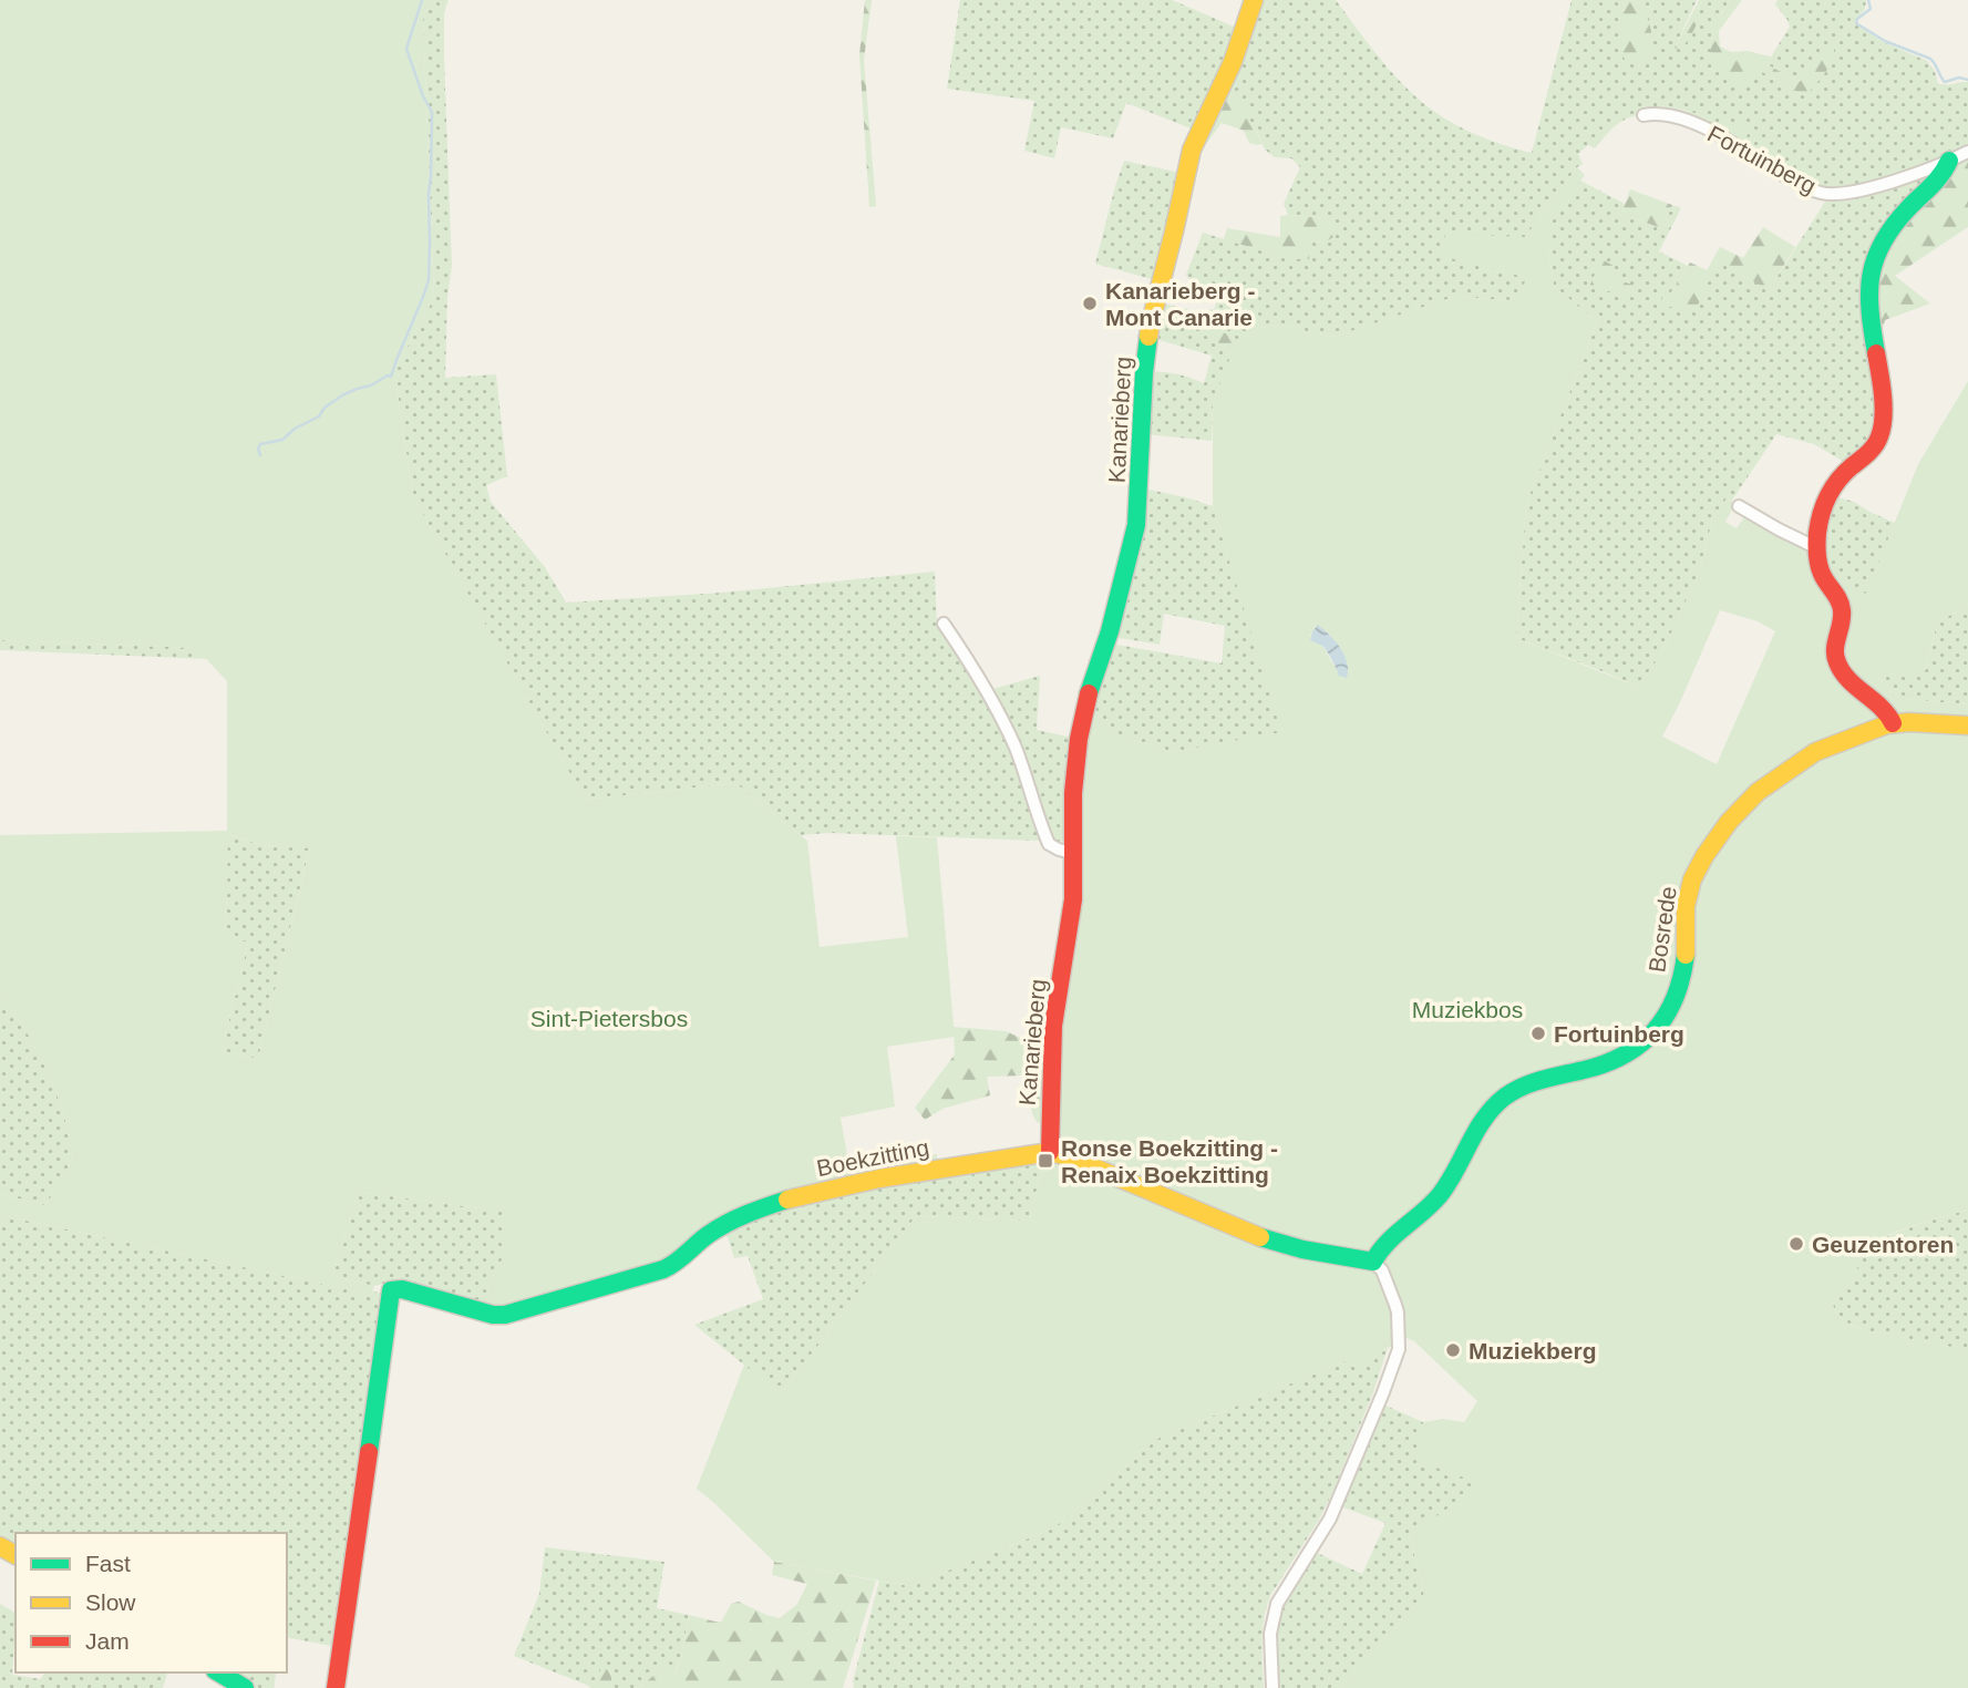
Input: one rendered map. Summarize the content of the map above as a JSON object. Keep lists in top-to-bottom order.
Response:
{
  "streets": {
    "street": [
      "Fortuinberg",
      "Kanarieberg",
      "Bosrede",
      "Boekzitting"
    ]
  },
  "crossings": [
    ["Kanarieberg", "Boekzitting"],
    ["Bosrede", "Boekzitting"]
  ],
  "parks": ["Muziekbos", "Sint-Pietersbos"],
  "places": {
    "other": [
      "Kanarieberg - Mont Canarie",
      "Fortuinberg",
      "Geuzentoren",
      "Muziekberg"
    ],
    "transit": ["Ronse Boekzitting - Renaix Boekzitting"]
  },
  "legend": ["Fast", "Slow", "Jam"]
}
